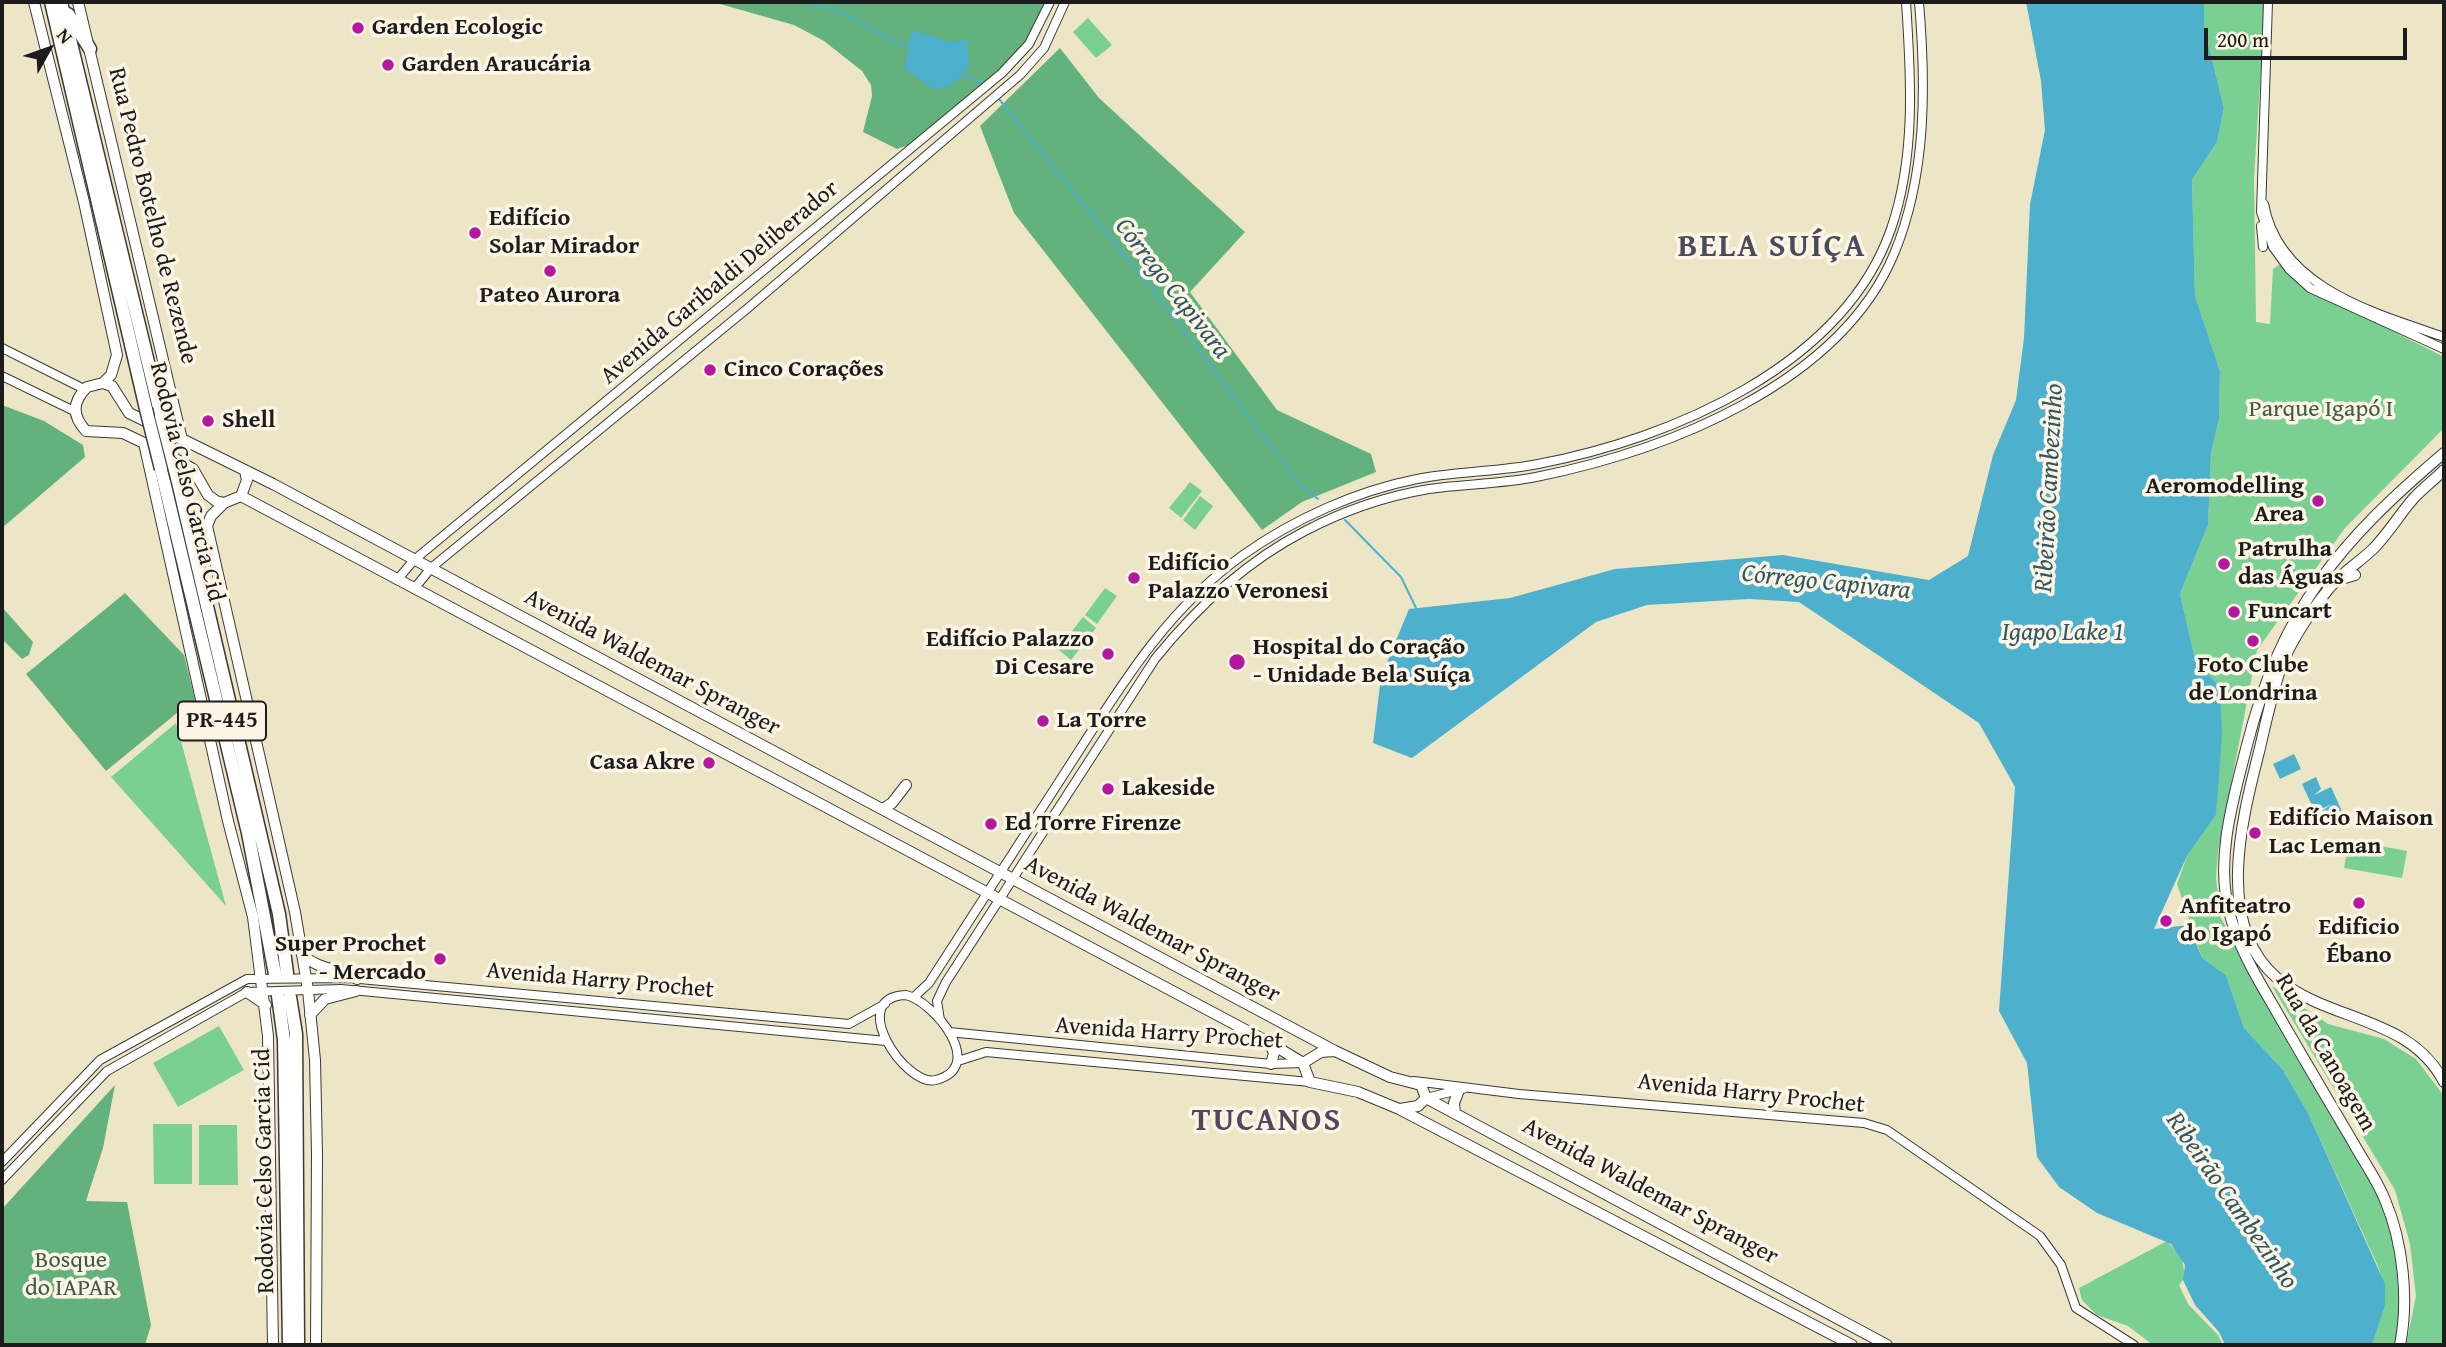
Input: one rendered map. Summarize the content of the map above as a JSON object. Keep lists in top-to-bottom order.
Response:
{
  "streets": {
    "highway": ["Rodovia Celso Garcia Cid", "PR-445"],
    "main road": ["Rua Pedro Botelho de Rezende", "Avenida Waldemar Spranger", "Rua da Canoagem"],
    "street": ["Avenida Garibaldi Deliberador", "Avenida Harry Prochet"]
  },
  "crossings": [
    ["Rua Pedro Botelho de Rezende", "Avenida Waldemar Spranger"],
    ["Avenida Garibaldi Deliberador", "Avenida Waldemar Spranger"],
    ["Rodovia Celso Garcia Cid", "Avenida Harry Prochet"],
    ["Avenida Waldemar Spranger", "Avenida Harry Prochet"]
  ],
  "districts": ["BELA SUÍÇA", "TUCANOS"],
  "water": ["Córrego Capivara", "Ribeirão Cambezinho", "Igapo Lake 1"],
  "parks": ["Parque Igapó I", "Bosque do IAPAR"],
  "places": [
    "Garden Ecologic",
    "Garden Araucária",
    "Edifício Solar Mirador",
    "Pateo Aurora",
    "Cinco Corações",
    "Shell",
    "Aeromodelling Area",
    "Patrulha das Águas",
    "Edifício Palazzo Veronesi",
    "Funcart",
    "Foto Clube de Londrina",
    "Edifício Palazzo Di Cesare",
    "Hospital do Coração - Unidade Bela Suíça",
    "La Torre",
    "Casa Akre",
    "Lakeside",
    "Ed Torre Firenze",
    "Edifício Maison Lac Leman",
    "Edificio Ébano",
    "Anfiteatro do Igapó",
    "Super Prochet - Mercado"
  ],
  "scale_bar": "200 m",
  "north": "top right"
}
